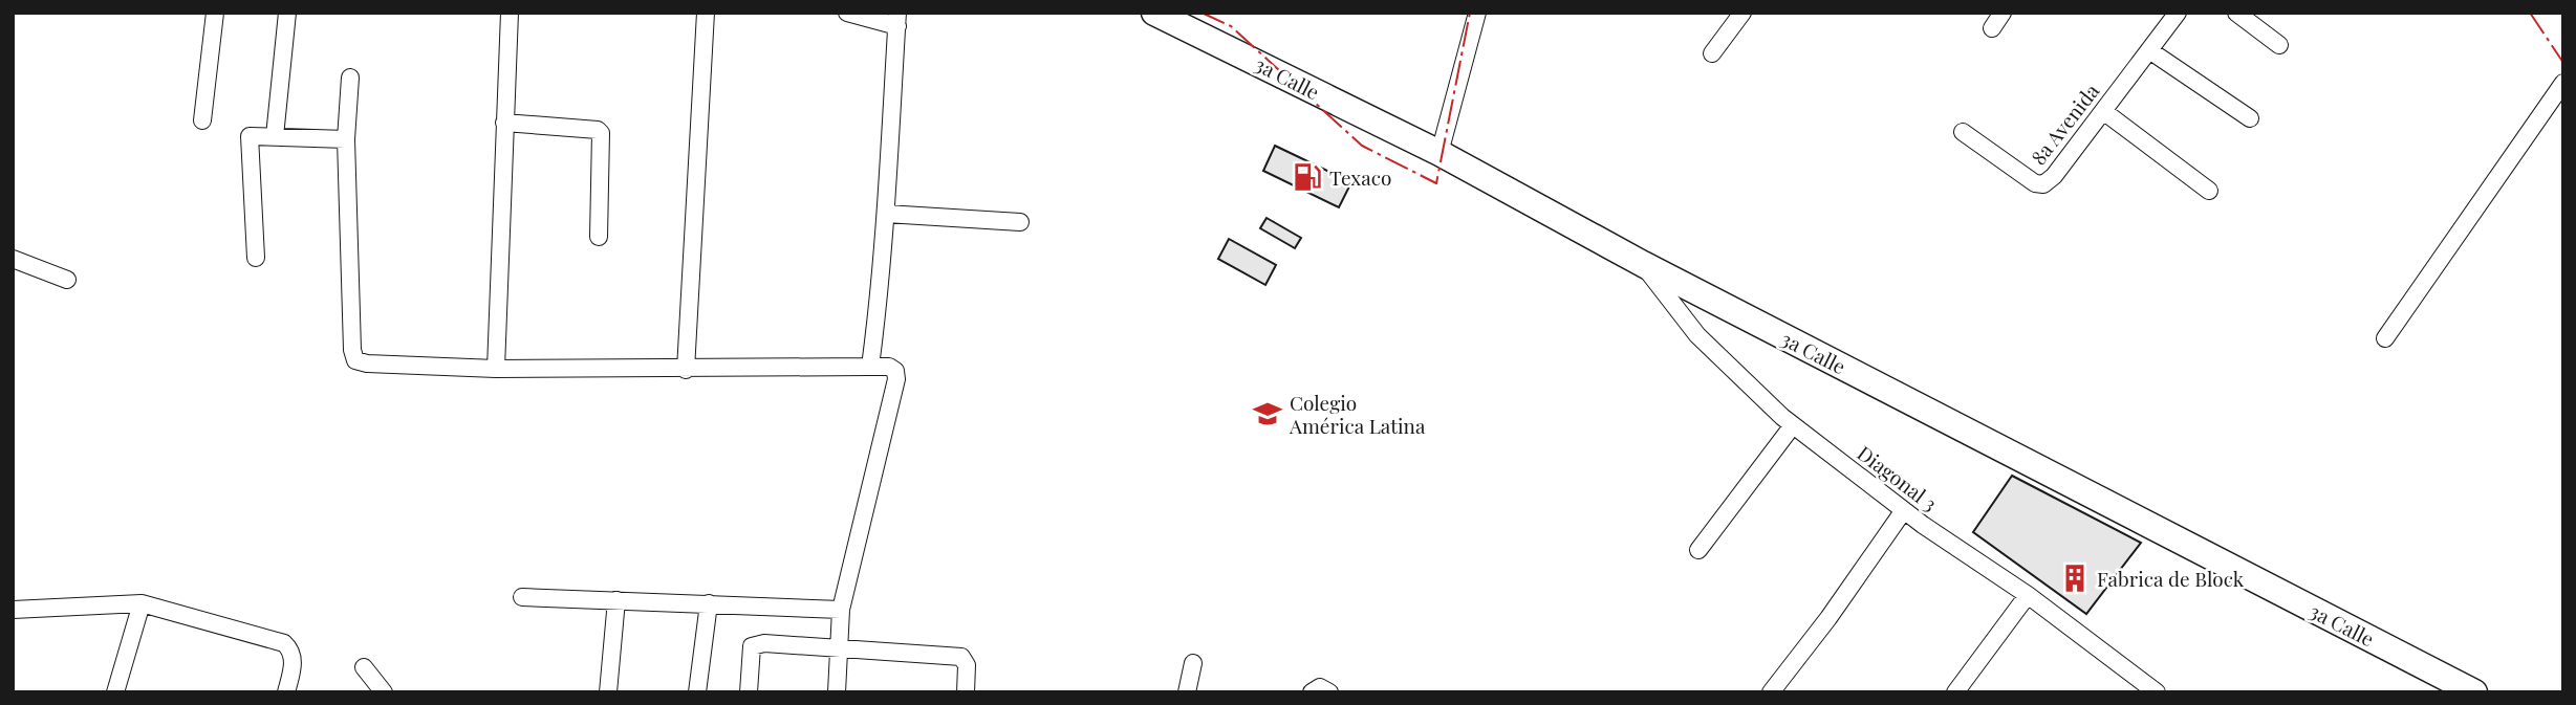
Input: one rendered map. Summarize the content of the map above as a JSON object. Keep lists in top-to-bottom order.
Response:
{
  "streets": {
    "main road": ["3a Calle"],
    "street": ["8a Avenida", "Diagonal 3"]
  },
  "crossings": [
    ["3a Calle", "Diagonal 3"]
  ],
  "places": {
    "fuel station": ["Texaco"],
    "school or university": ["Colegio América Latina"],
    "building": ["Fabrica de Block"]
  }
}
